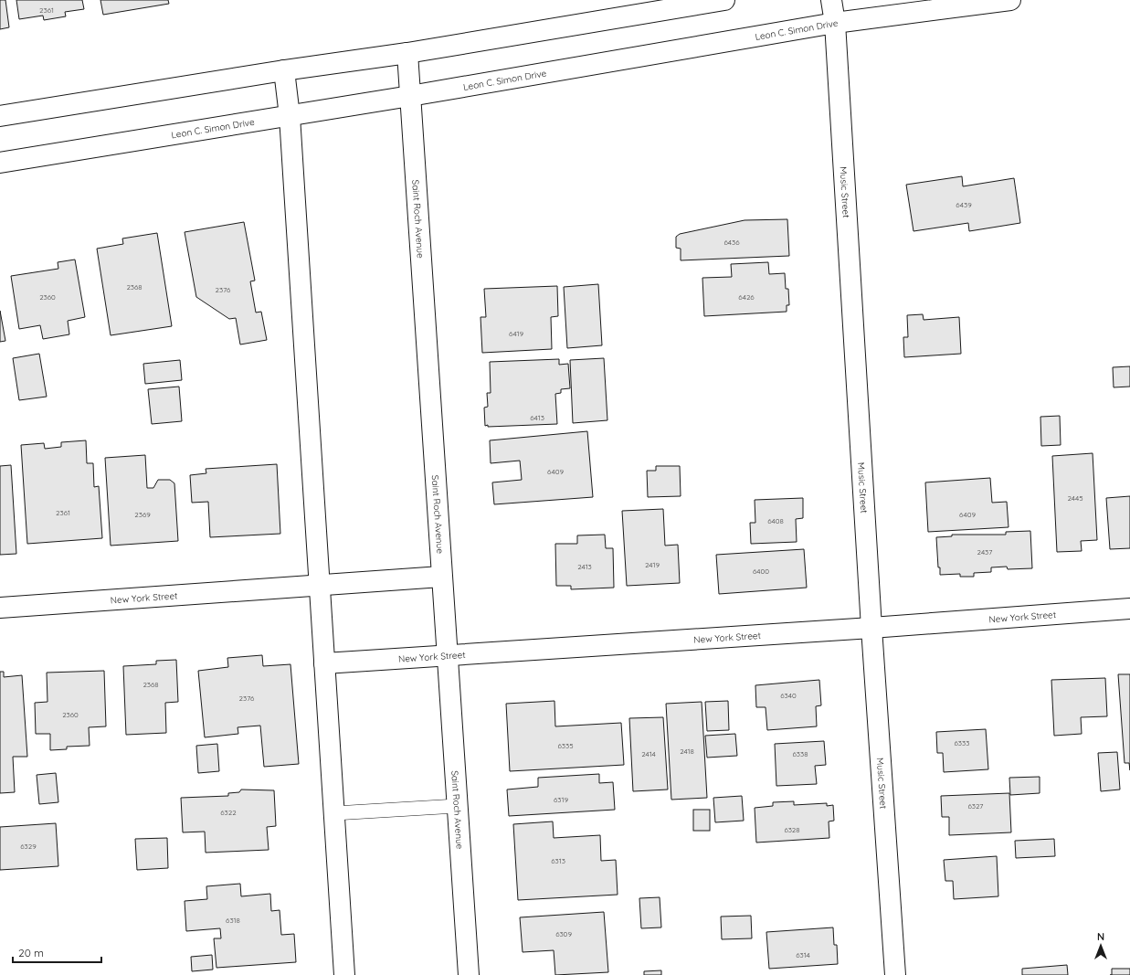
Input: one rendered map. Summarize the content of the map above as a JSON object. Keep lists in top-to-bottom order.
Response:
{
  "streets": {
    "street": [
      "Leon C. Simon Drive",
      "Music Street",
      "Saint Roch Avenue",
      "New York Street"
    ]
  },
  "crossings": [
    ["Leon C. Simon Drive", "Music Street"],
    ["Leon C. Simon Drive", "Saint Roch Avenue"],
    ["Music Street", "New York Street"],
    ["Saint Roch Avenue", "New York Street"]
  ],
  "house_numbers": [
    "2361",
    "6439",
    "6436",
    "2368",
    "2376",
    "2360",
    "6426",
    "6419",
    "6413",
    "6409",
    "2445",
    "2361",
    "2369",
    "6409",
    "6408",
    "2437",
    "2419",
    "2413",
    "6400",
    "2368",
    "6340",
    "2376",
    "2360",
    "6333",
    "6335",
    "2418",
    "2414",
    "6338",
    "6319",
    "6327",
    "6322",
    "6328",
    "6329",
    "6313",
    "6318",
    "6309",
    "6314"
  ],
  "scale_bar": "20 m",
  "north": "top"
}
